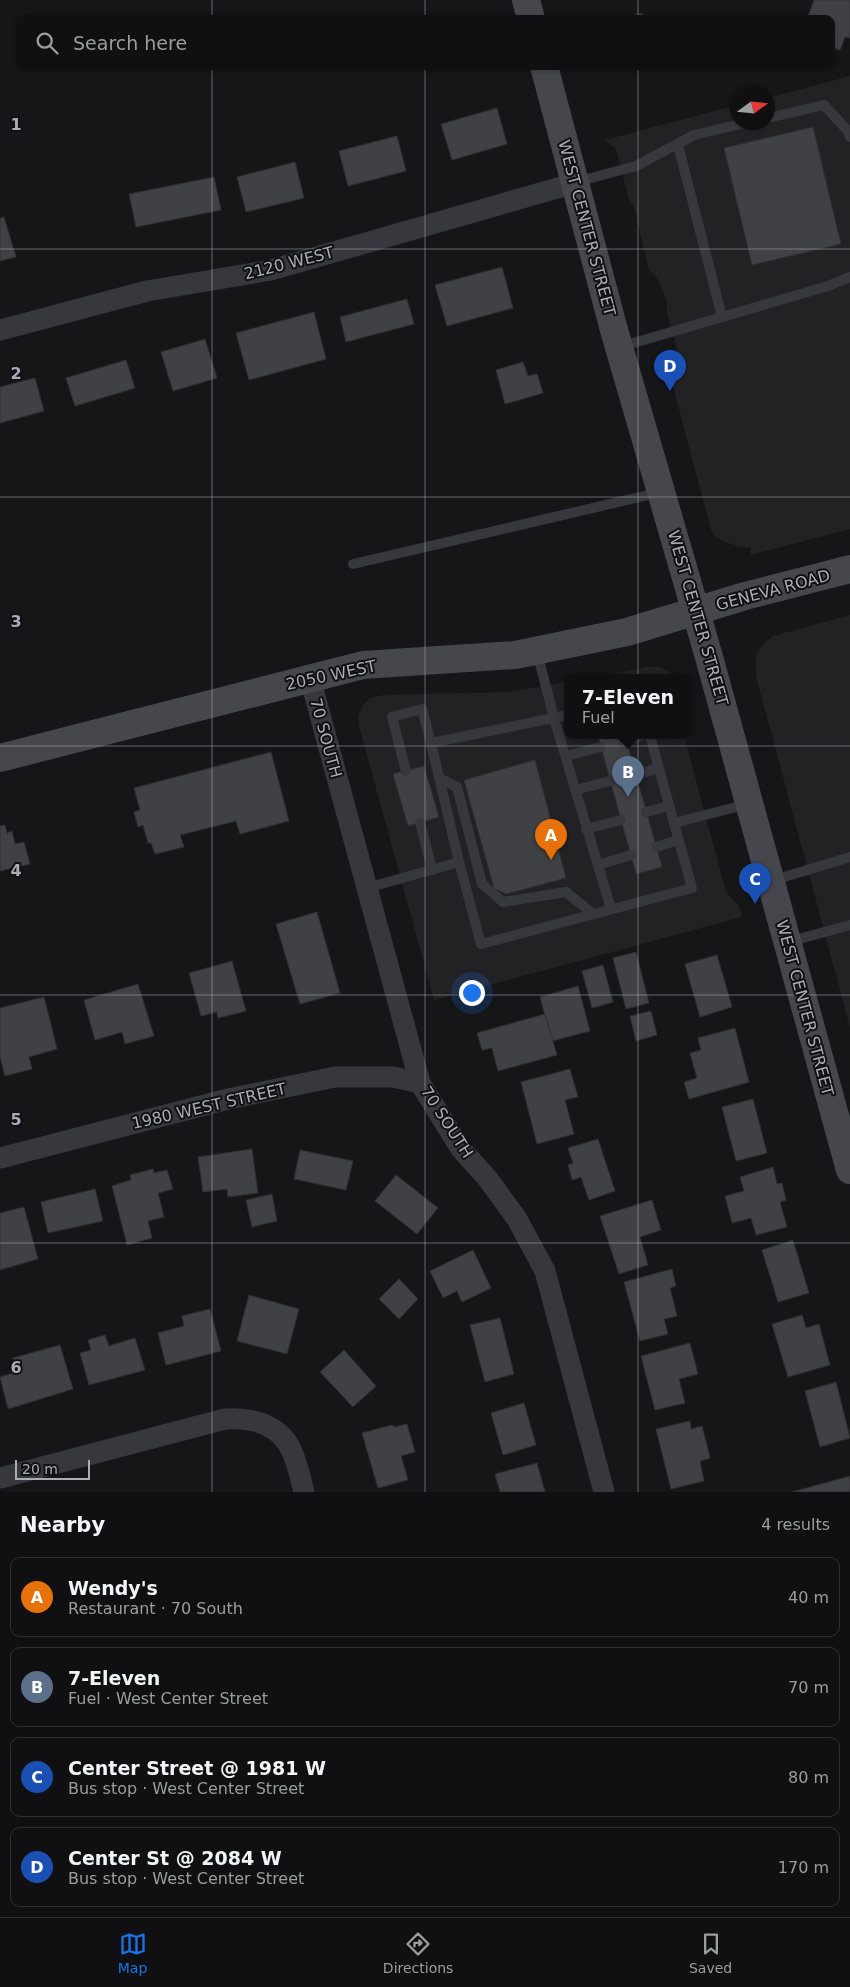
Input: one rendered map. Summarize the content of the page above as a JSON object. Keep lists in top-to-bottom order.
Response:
{
  "streets": {
    "main road": ["WEST CENTER STREET", "GENEVA ROAD", "2050 WEST"],
    "street": ["2120 WEST", "70 SOUTH", "1980 WEST STREET"]
  },
  "crossings": [
    ["WEST CENTER STREET", "2120 WEST"],
    ["WEST CENTER STREET", "GENEVA ROAD"],
    ["WEST CENTER STREET", "2050 WEST"],
    ["GENEVA ROAD", "2050 WEST"],
    ["2050 WEST", "70 SOUTH"],
    ["70 SOUTH", "1980 WEST STREET"]
  ],
  "scale_bar": "20 m",
  "north": "right",
  "page": {
    "search": "Search here",
    "pins": [
      "D",
      "B",
      "A",
      "C"
    ],
    "popup": ["7-Eleven", "Fuel"],
    "scale": "20 m",
    "heading": ["Nearby", "4 results"],
    "list": [
      {
        "mark": "A",
        "name": "Wendy's",
        "note": "Restaurant · 70 South",
        "value": "40 m"
      },
      {
        "mark": "B",
        "name": "7-Eleven",
        "note": "Fuel · West Center Street",
        "value": "70 m"
      },
      {
        "mark": "C",
        "name": "Center Street @ 1981 W",
        "note": "Bus stop · West Center Street",
        "value": "80 m"
      },
      {
        "mark": "D",
        "name": "Center St @ 2084 W",
        "note": "Bus stop · West Center Street",
        "value": "170 m"
      }
    ],
    "nav": ["Map", "Directions", "Saved"]
  },
  "grid": {
    "rows": [
      "1",
      "2",
      "3",
      "4",
      "5",
      "6"
    ]
  }
}
